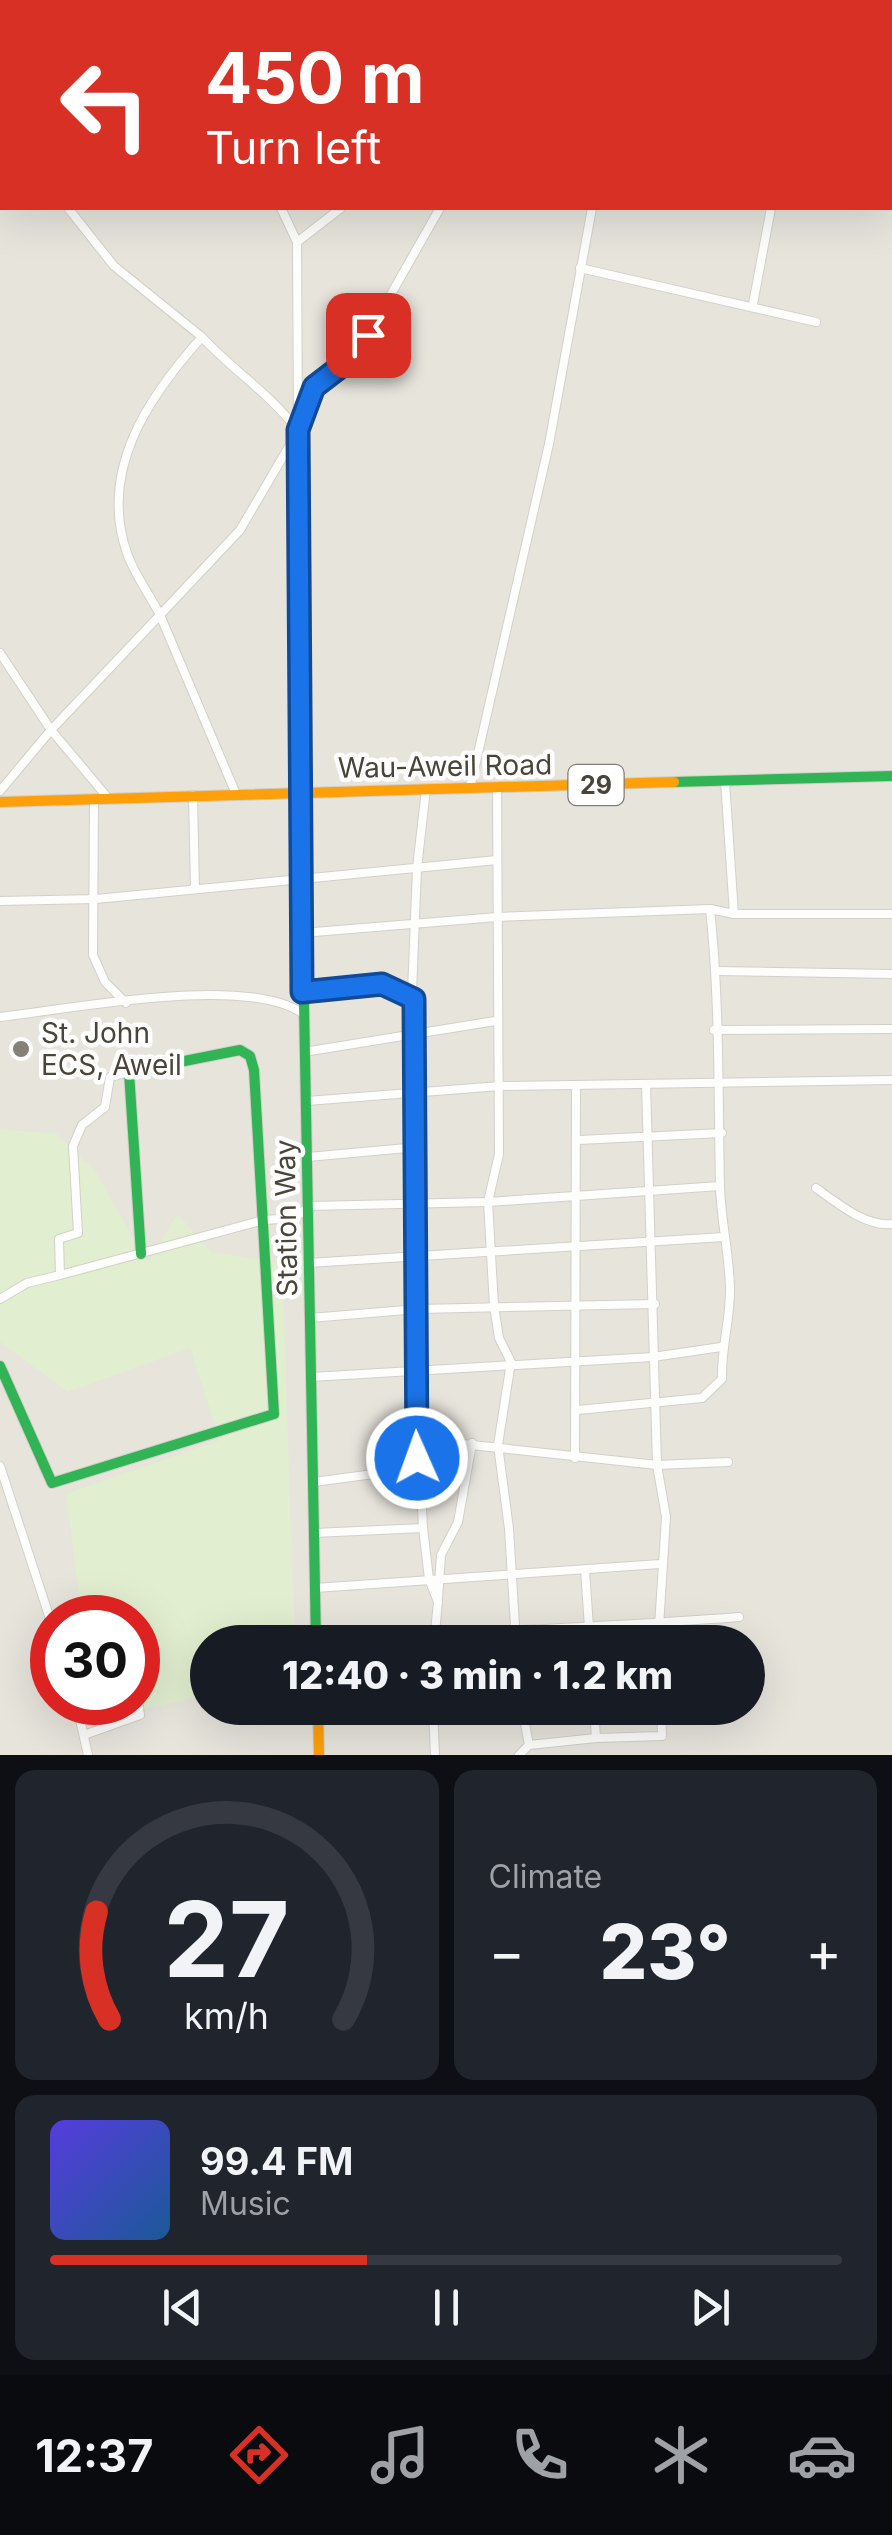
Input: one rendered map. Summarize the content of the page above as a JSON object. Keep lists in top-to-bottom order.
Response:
{
  "streets": {
    "main road": ["Wau-Aweil Road", "29", "Station Way"]
  },
  "crossings": [
    ["Wau-Aweil Road", "Station Way"]
  ],
  "places": ["St. John ECS, Aweil"],
  "page": {
    "turn": ["450 m", "Turn left"],
    "limit": "30",
    "trip": "12:40 · 3 min · 1.2 km",
    "tile": "Climate",
    "heat": ["−", "23°", "+"],
    "song": ["99.4 FM", "Music"],
    "tabs": "12:37",
    "gauge": ["27", "km/h"]
  }
}
